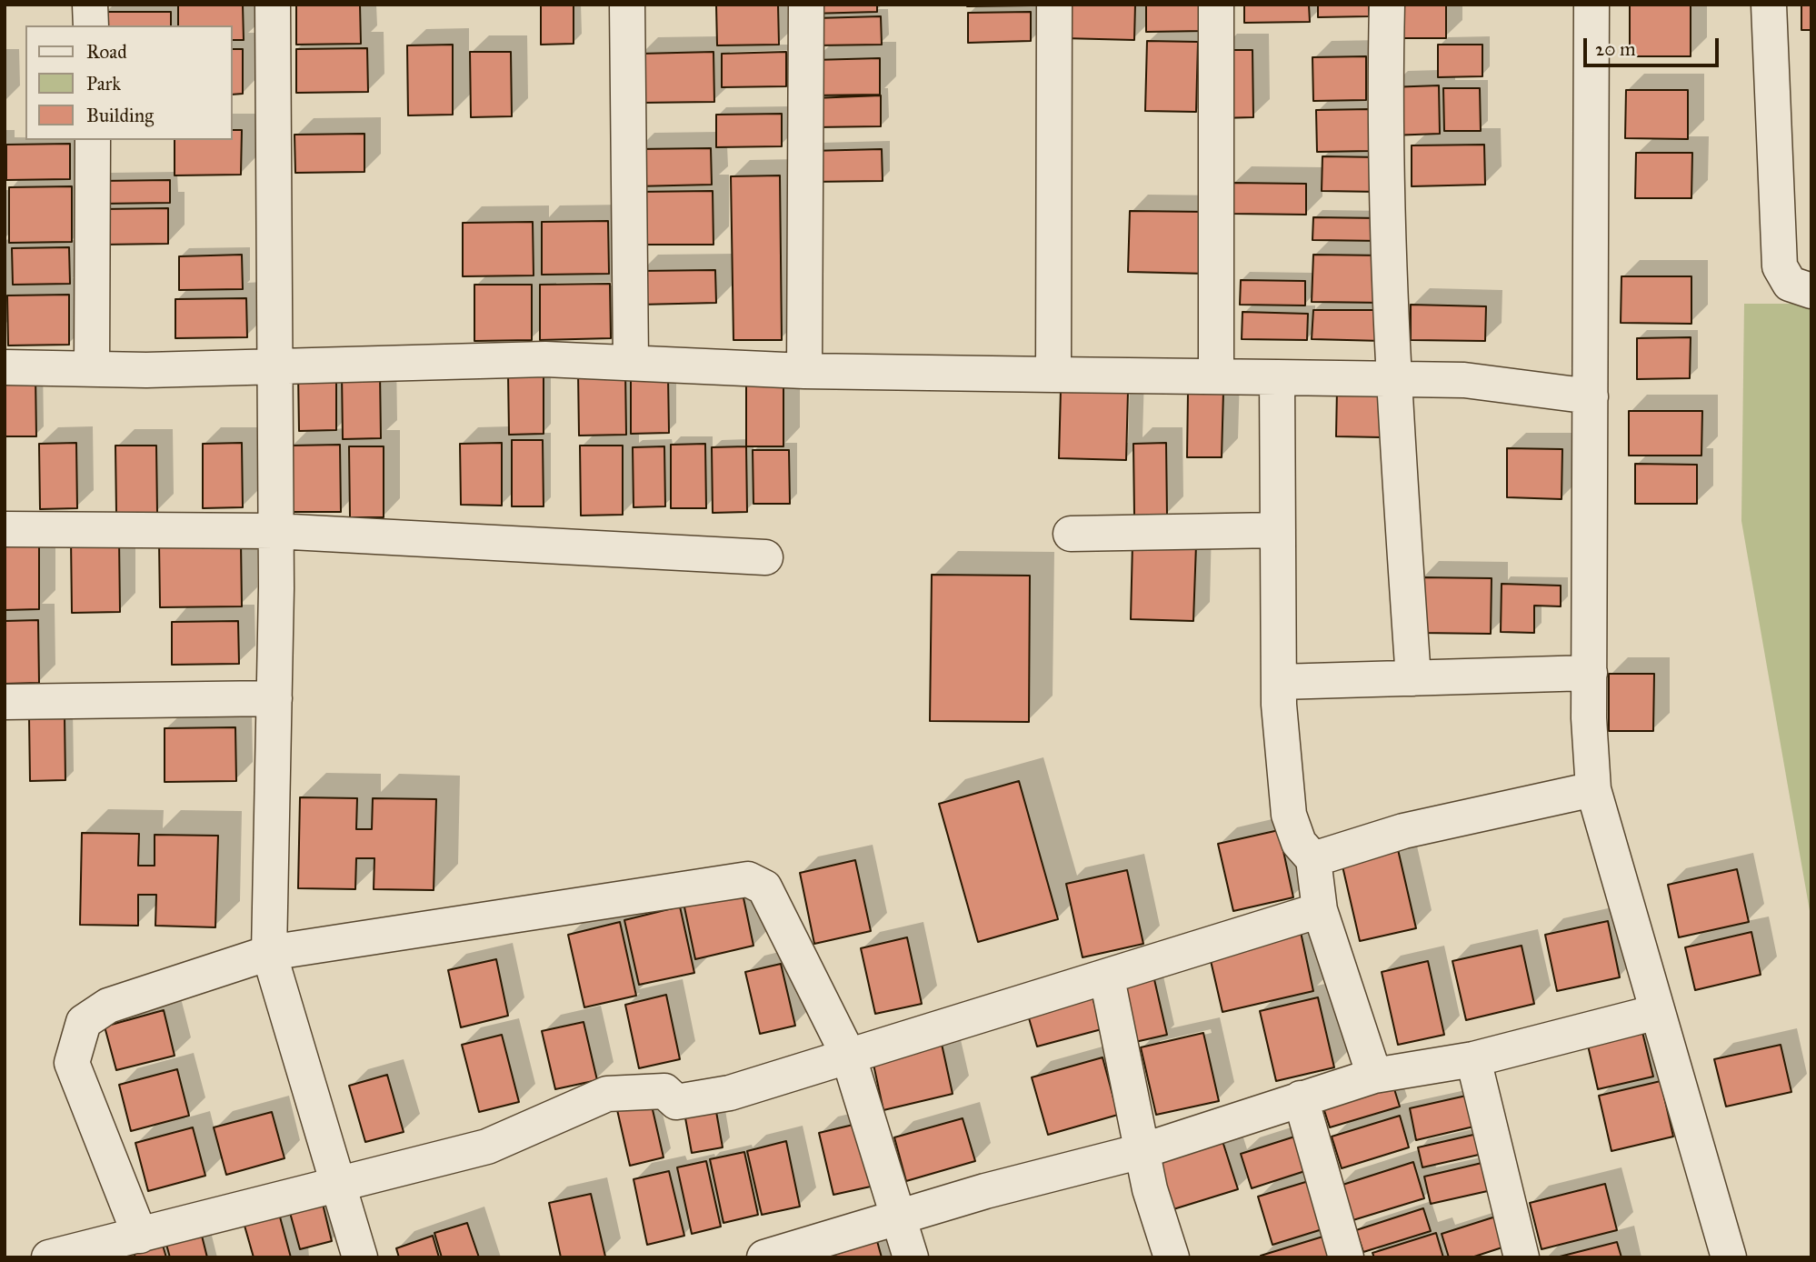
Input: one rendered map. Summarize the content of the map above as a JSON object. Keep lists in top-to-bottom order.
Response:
{
  "legend": ["Road", "Park", "Building"],
  "scale_bar": "20 m"
}
